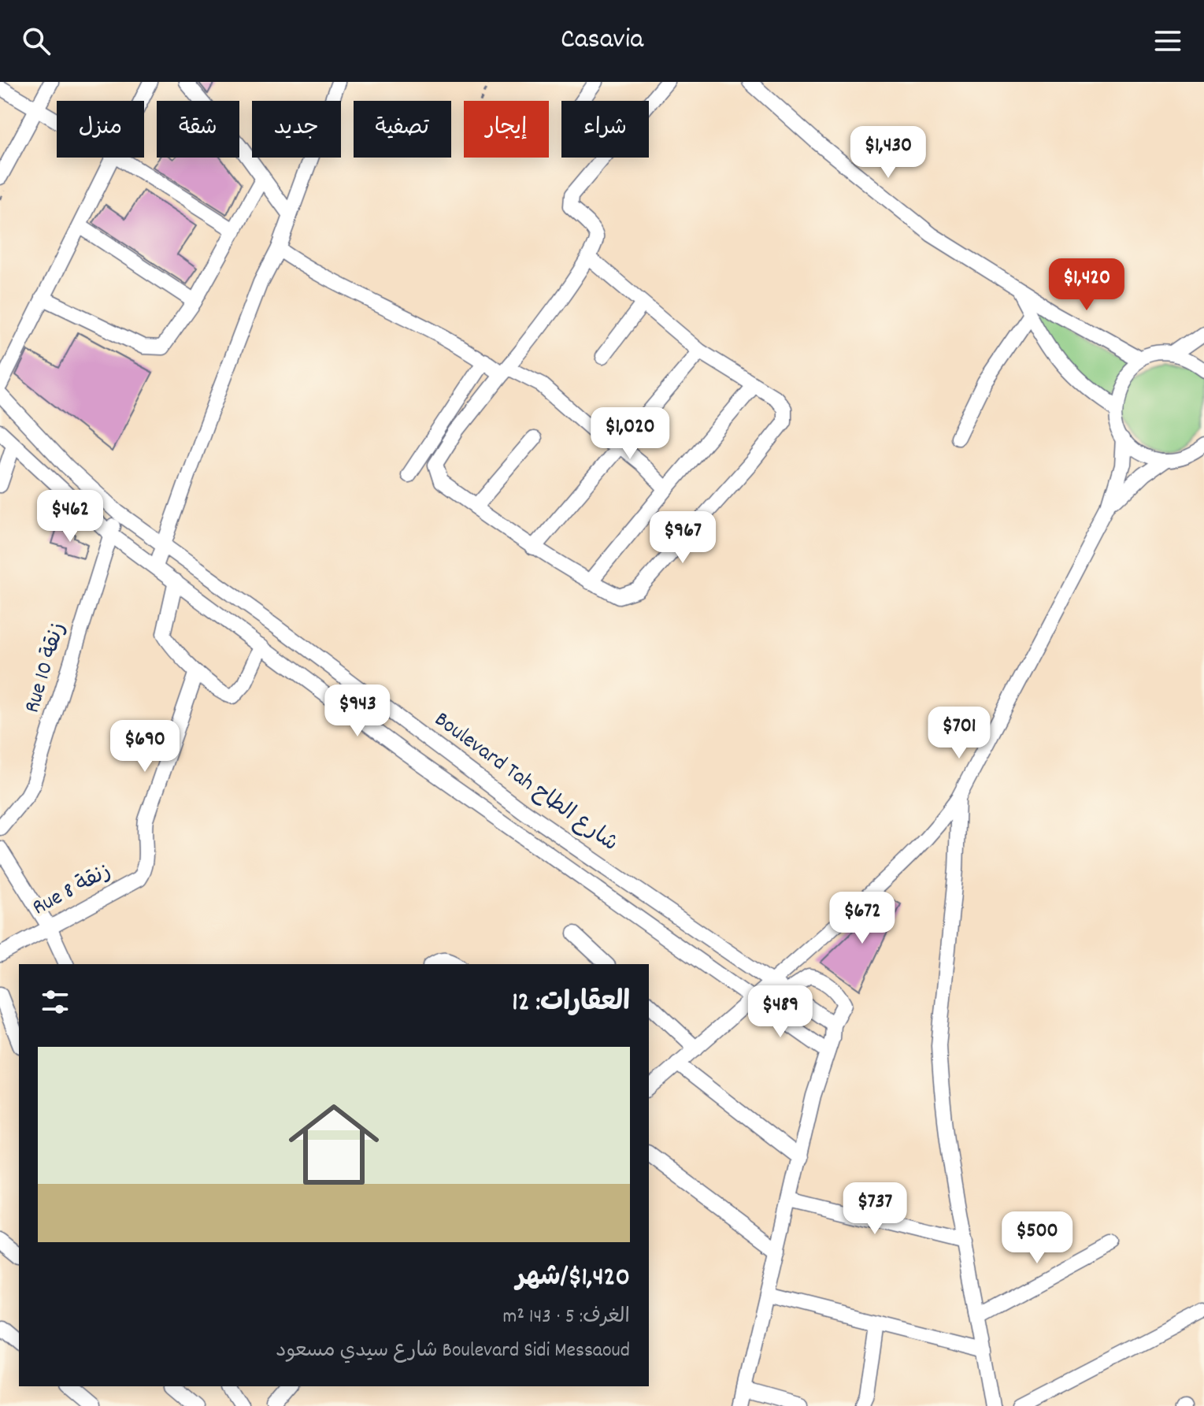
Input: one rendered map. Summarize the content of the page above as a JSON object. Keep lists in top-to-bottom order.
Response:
{
  "streets": {
    "street": ["Rue 10 زنقة", "Boulevard Tah شارع الطاح", "Rue 8 زنقة"]
  },
  "crossings": [
    ["Rue 10 زنقة", "Boulevard Tah شارع الطاح"]
  ],
  "page": {
    "header": "Casavia",
    "chip": [
      "شراء",
      "إيجار",
      "تصفية",
      "جديد",
      "شقة",
      "منزل"
    ],
    "price": [
      "$1,430",
      "$1,420",
      "$1,020",
      "$462",
      "$967",
      "$943",
      "$701",
      "$690",
      "$672",
      "$489",
      "$737",
      "$500"
    ],
    "heading": "العقارات: 12",
    "list": [
      {
        "name": "$1,420/شهر",
        "note": "الغرف: 5 · 143 m² · Boulevard Sidi Messaoud شارع سيدي مسعود"
      }
    ]
  }
}
